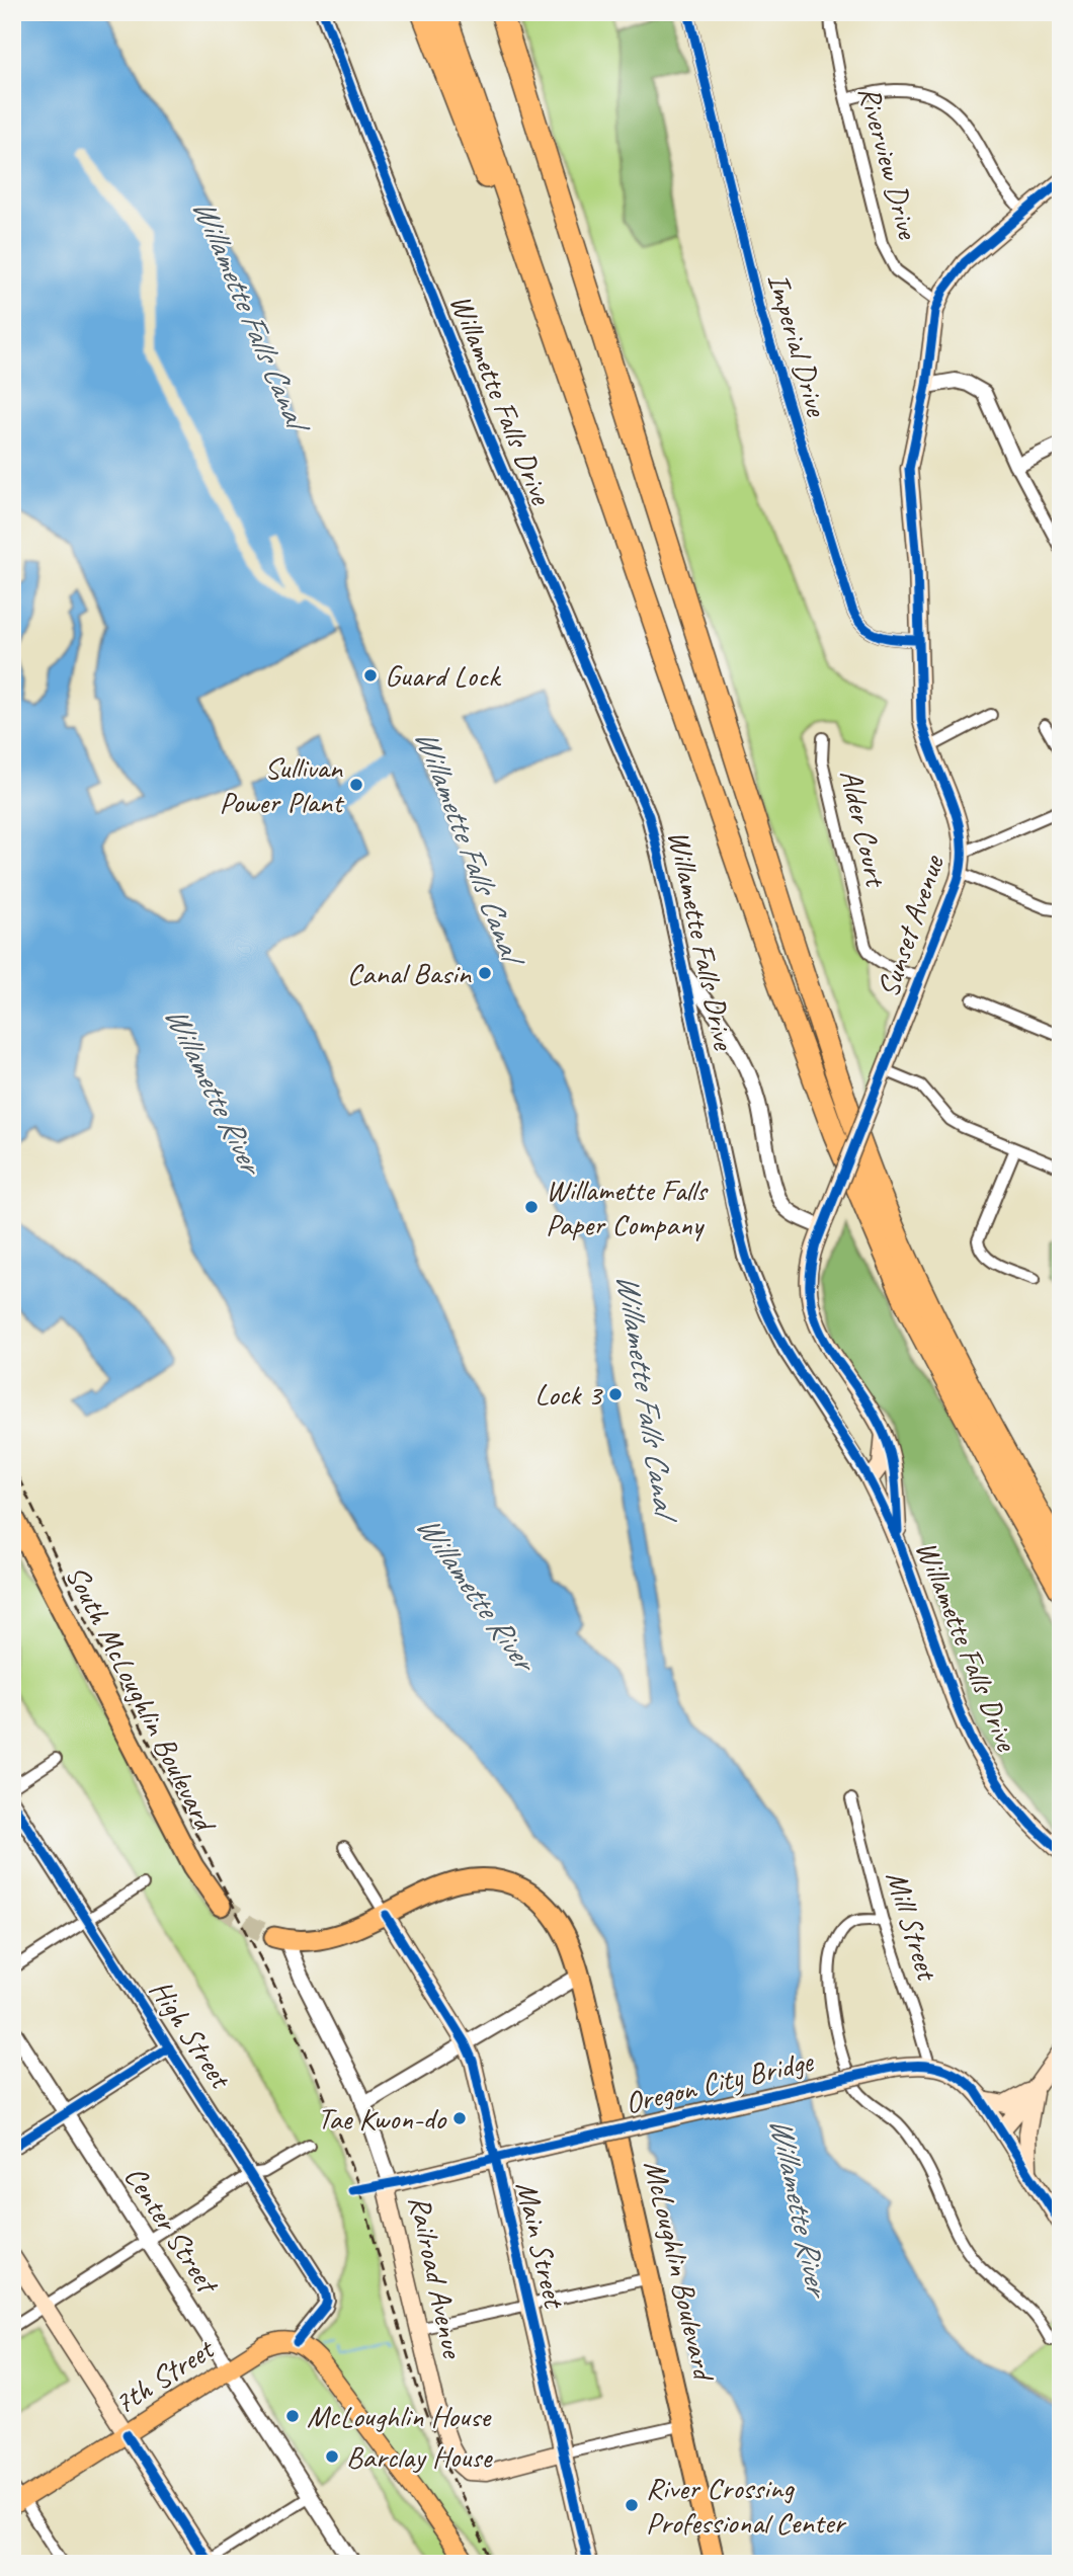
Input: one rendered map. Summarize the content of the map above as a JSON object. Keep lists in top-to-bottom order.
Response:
{
  "streets": {
    "highway": ["South McLoughlin Boulevard", "McLoughlin Boulevard"],
    "main road": [
      "Willamette Falls Drive",
      "Sunset Avenue",
      "Oregon City Bridge",
      "Main Street",
      "Railroad Avenue",
      "7th Street"
    ],
    "street": [
      "Riverview Drive",
      "Imperial Drive",
      "Alder Court",
      "Mill Street",
      "High Street",
      "Center Street"
    ]
  },
  "crossings": [
    ["Riverview Drive", "Sunset Avenue"],
    ["Imperial Drive", "Sunset Avenue"],
    ["Willamette Falls Drive", "Sunset Avenue"],
    ["Alder Court", "Sunset Avenue"],
    ["Mill Street", "Oregon City Bridge"],
    ["High Street", "7th Street"],
    ["Oregon City Bridge", "Main Street"],
    ["Center Street", "7th Street"],
    ["Main Street", "McLoughlin Boulevard"],
    ["Main Street", "Railroad Avenue"],
    ["McLoughlin Boulevard", "Railroad Avenue"]
  ],
  "water": ["Willamette Falls Canal", "Willamette River"],
  "places": [
    "Guard Lock",
    "Sullivan Power Plant",
    "Canal Basin",
    "Willamette Falls Paper Company",
    "Lock 3",
    "Tae Kwon-do",
    "McLoughlin House",
    "Barclay House",
    "River Crossing Professional Center"
  ]
}
